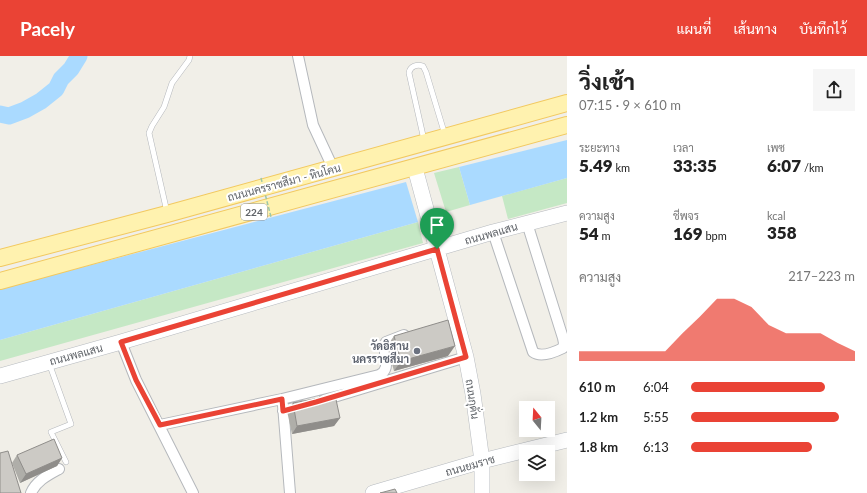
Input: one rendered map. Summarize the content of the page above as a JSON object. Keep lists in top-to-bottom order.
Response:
{
  "streets": {
    "main road": ["ถนนนครราชสีมา - หินโคน", "224"],
    "street": ["ถนนพลแสน", "ถนนกุดั่น", "ถนนยมราช"]
  },
  "crossings": [
    ["ถนนนครราชสีมา - หินโคน", "ถนนกุดั่น"],
    ["ถนนพลแสน", "ถนนกุดั่น"],
    ["ถนนกุดั่น", "ถนนยมราช"]
  ],
  "places": ["วัดอิสาน นครราชสีมา"],
  "north": "top",
  "page": {
    "header": "Pacely",
    "nav": ["แผนที่", "เส้นทาง", "บันทึกไว้"],
    "heading": ["วิ่งเช้า", "07:15 · 9 × 610 m"],
    "stats": [
      ["ระยะทาง", "5.49 km"],
      ["เวลา", "33:35"],
      ["เพซ", "6:07 /km"],
      ["ความสูง", "54 m"],
      ["ชีพจร", "169 bpm"],
      ["kcal", "358"]
    ],
    "chart": ["ความสูง", "217–223 m"],
    "list": [
      {
        "name": "610 m",
        "note": "6:04"
      },
      {
        "name": "1.2 km",
        "note": "5:55"
      },
      {
        "name": "1.8 km",
        "note": "6:13"
      }
    ]
  }
}
